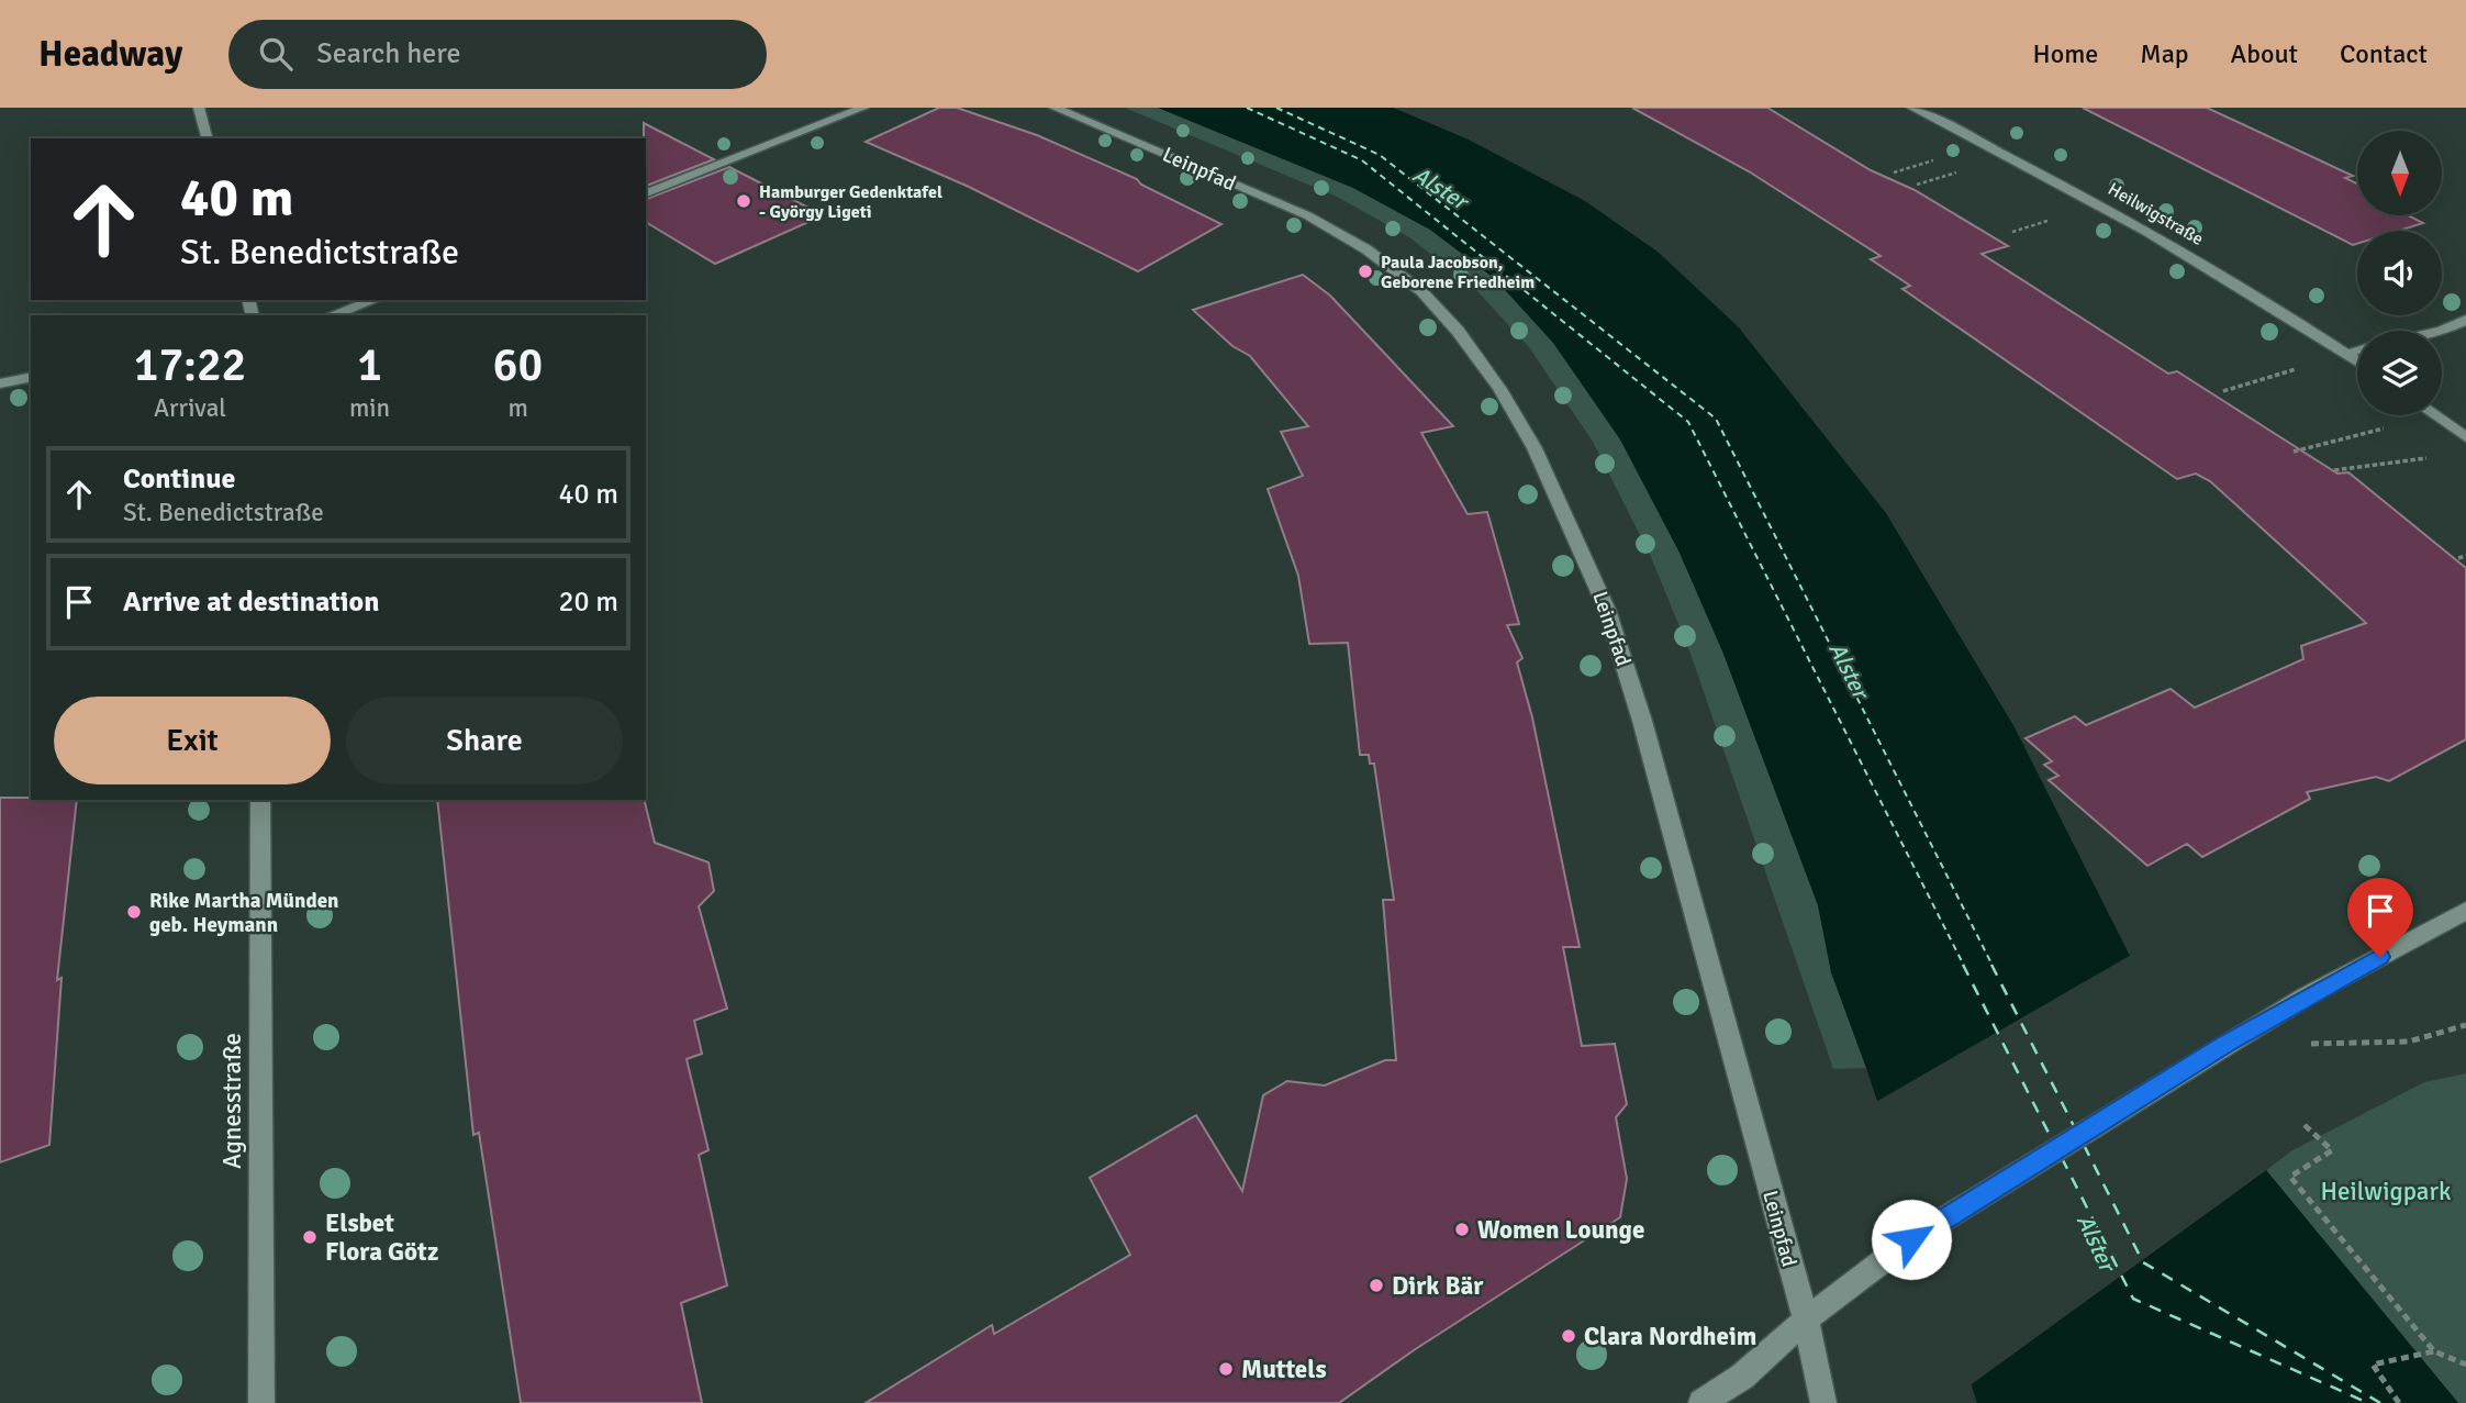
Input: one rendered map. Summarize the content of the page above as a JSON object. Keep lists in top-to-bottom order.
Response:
{
  "streets": {
    "street": ["Leinpfad", "Heilwigstraße", "Agnesstraße"]
  },
  "water": ["Alster"],
  "parks": ["Heilwigpark"],
  "places": [
    "Hamburger Gedenktafel - György Ligeti",
    "Paula Jacobson, Geborene Friedheim",
    "Rike Martha Münden geb. Heymann",
    "Women Lounge",
    "Elsbet Flora Götz",
    "Dirk Bär",
    "Clara Nordheim",
    "Muttels"
  ],
  "north": "bottom",
  "page": {
    "header": "Headway",
    "search": "Search here",
    "nav": [
      "Home",
      "Map",
      "About",
      "Contact"
    ],
    "turn": ["40 m", "St. Benedictstraße"],
    "eta": [
      "17:22",
      "Arrival",
      "1",
      "min",
      "60",
      "m"
    ],
    "list": [
      {
        "name": "Continue",
        "note": "St. Benedictstraße",
        "value": "40 m"
      },
      {
        "name": "Arrive at destination",
        "value": "20 m"
      }
    ],
    "buttons": ["Exit", "Share"]
  }
}
